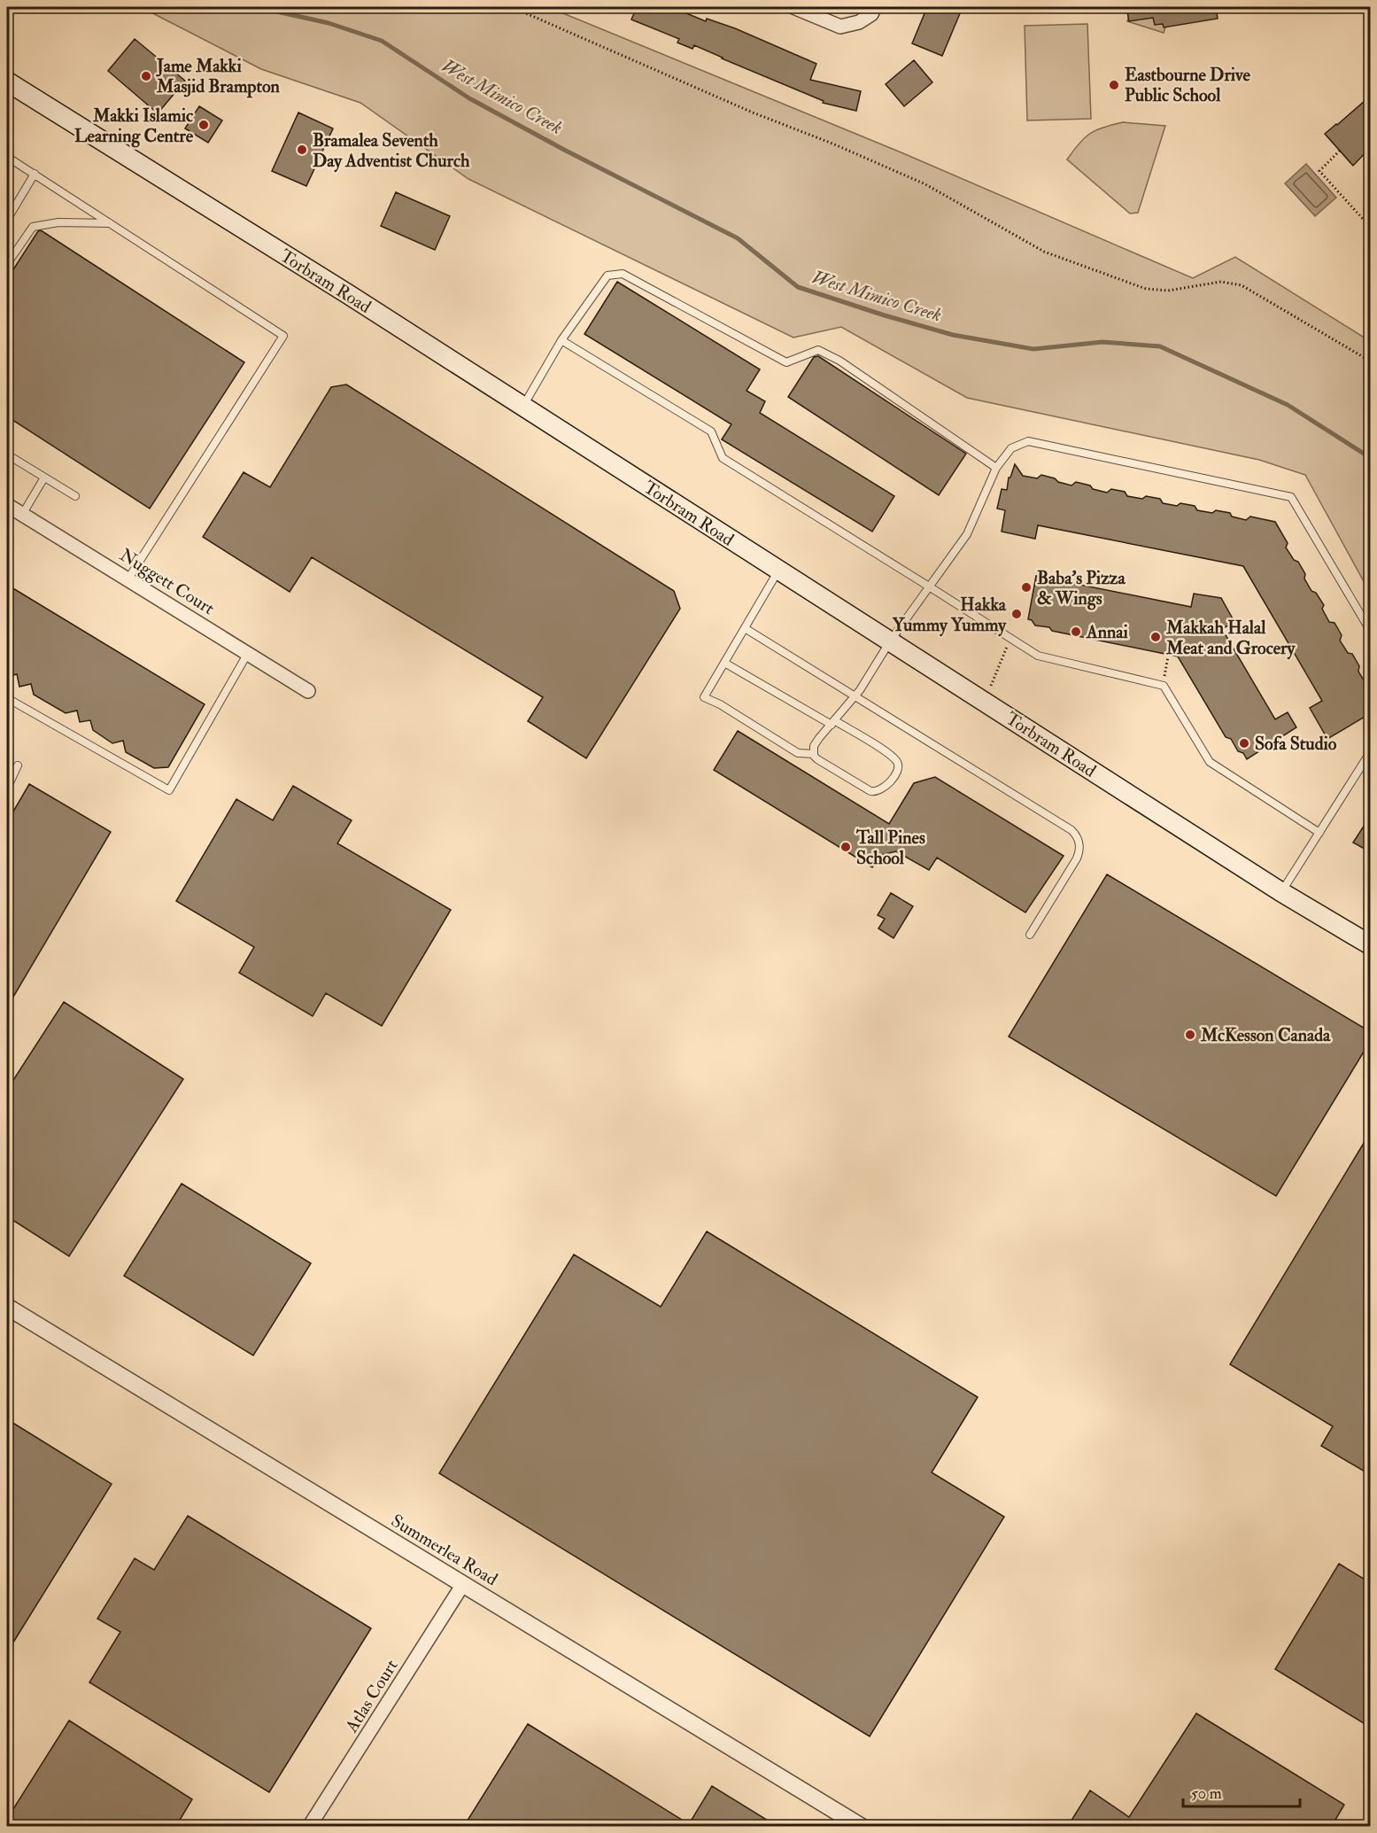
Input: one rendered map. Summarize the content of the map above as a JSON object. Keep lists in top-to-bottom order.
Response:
{
  "streets": {
    "main road": ["Torbram Road"],
    "street": ["Nuggett Court", "Summerlea Road", "Atlas Court"]
  },
  "crossings": [
    ["Summerlea Road", "Atlas Court"]
  ],
  "water": ["West Mimico Creek"],
  "places": [
    "Jame Makki Masjid Brampton",
    "Eastbourne Drive Public School",
    "Makki Islamic Learning Centre",
    "Bramalea Seventh Day Adventist Church",
    "Baba's Pizza & Wings",
    "Hakka Yummy Yummy",
    "Annai",
    "Makkah Halal Meat and Grocery",
    "Sofa Studio",
    "Tall Pines School",
    "McKesson Canada"
  ],
  "scale_bar": "50 m"
}
